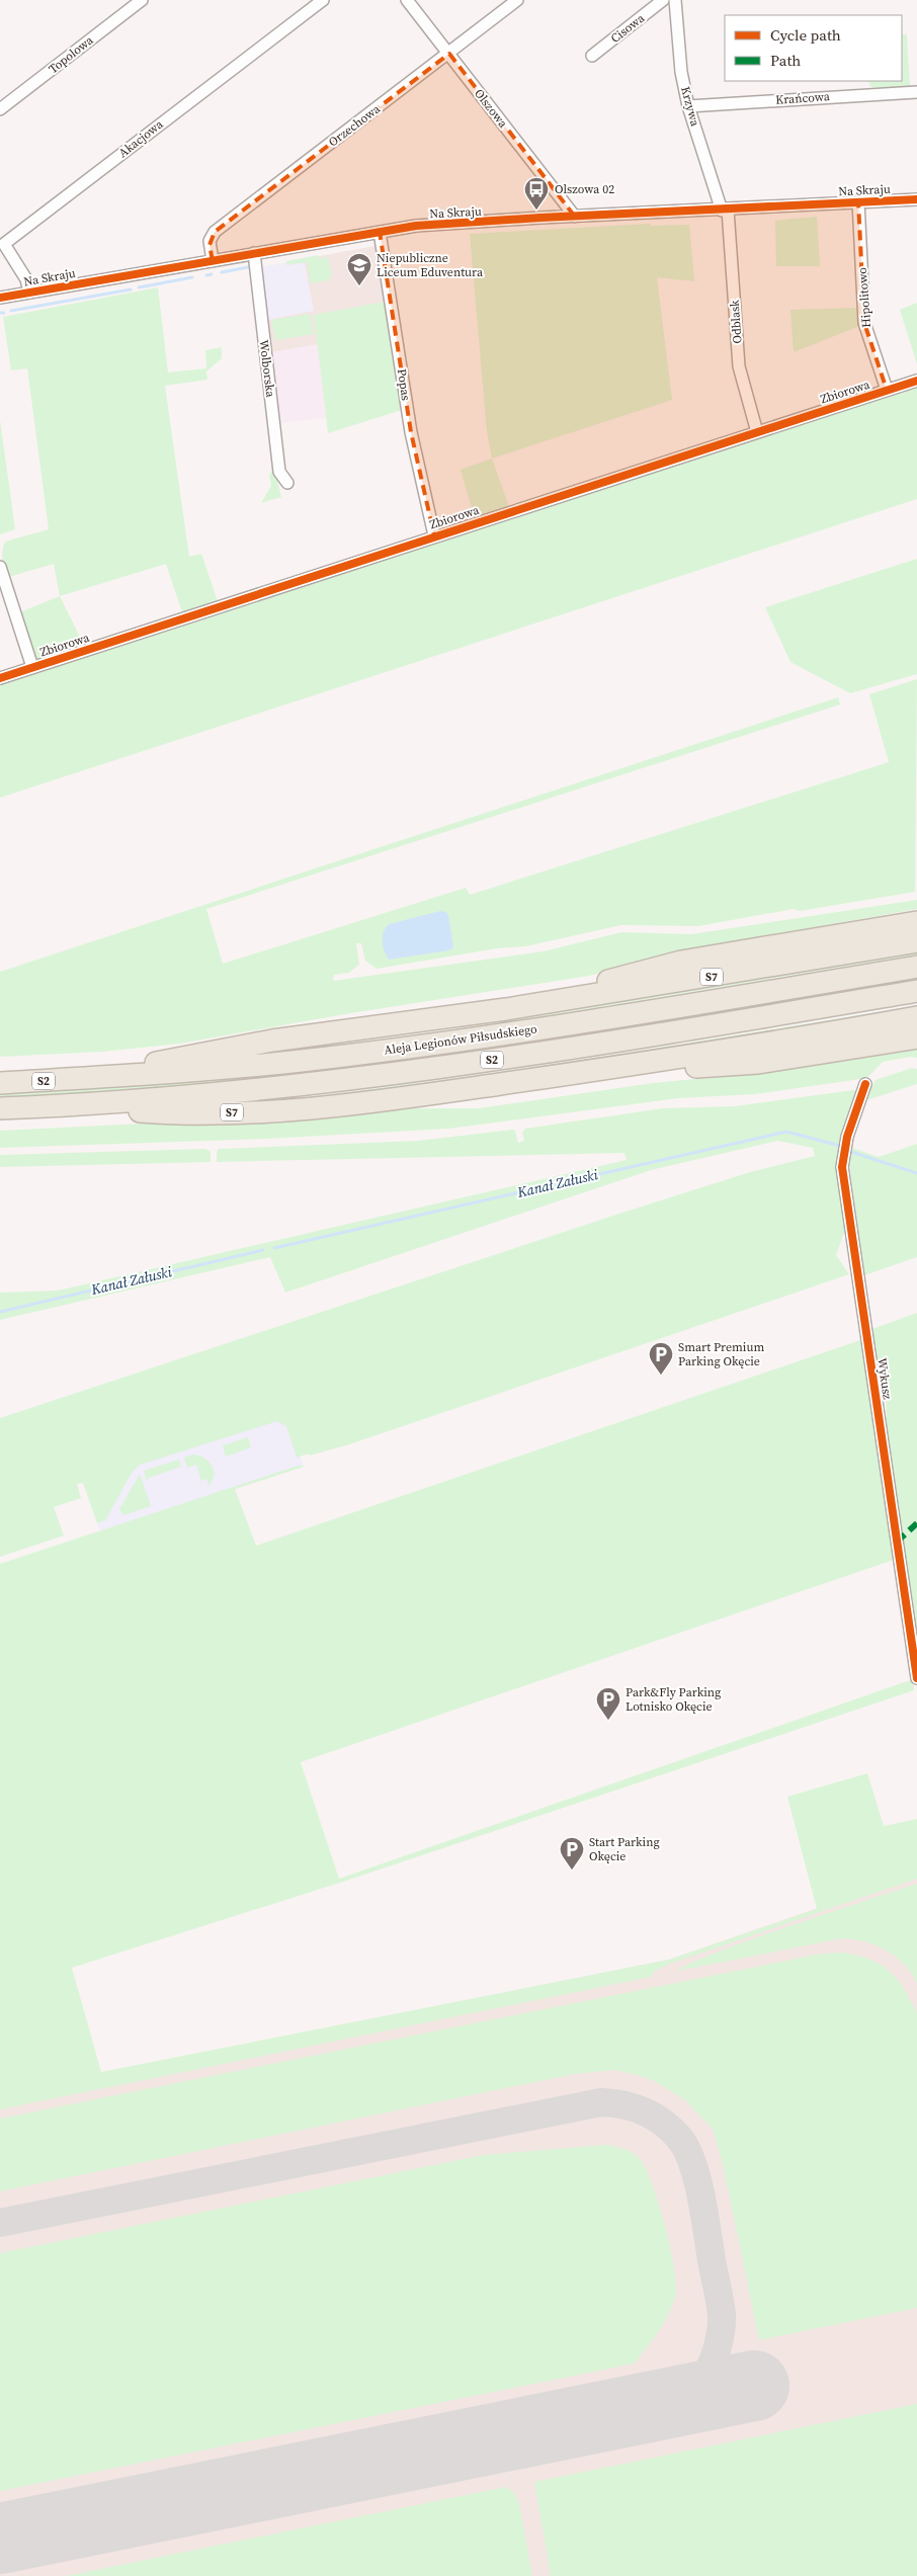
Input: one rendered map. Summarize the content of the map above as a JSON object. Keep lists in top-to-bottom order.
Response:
{
  "streets": {
    "highway": ["S7", "Aleja Legionów Piłsudskiego", "S2"],
    "street": [
      "Cisowa",
      "Topolowa",
      "Krańcowa",
      "Krzywa",
      "Olszowa",
      "Orzechowa",
      "Akacjowa",
      "Na Skraju",
      "Hipolitowo",
      "Odblask",
      "Wolborska",
      "Popas",
      "Zbiorowa",
      "Wykusz"
    ]
  },
  "crossings": [
    ["Krańcowa", "Krzywa"],
    ["Krzywa", "Na Skraju"],
    ["Krzywa", "Odblask"],
    ["Olszowa", "Orzechowa"],
    ["Olszowa", "Na Skraju"],
    ["Orzechowa", "Na Skraju"],
    ["Akacjowa", "Na Skraju"],
    ["Na Skraju", "Hipolitowo"],
    ["Na Skraju", "Odblask"],
    ["Na Skraju", "Wolborska"],
    ["Na Skraju", "Popas"],
    ["Hipolitowo", "Zbiorowa"],
    ["Odblask", "Zbiorowa"],
    ["Popas", "Zbiorowa"],
    ["S7", "Aleja Legionów Piłsudskiego"]
  ],
  "water": ["Kanał Załuski"],
  "places": {
    "bus stop": ["Olszowa 02"],
    "school or university": ["Niepubliczne Liceum Eduventura"],
    "parking": ["Smart Premium Parking Okęcie", "Park&Fly Parking Lotnisko Okęcie", "Start Parking Okęcie"]
  },
  "legend": ["Cycle path", "Path"]
}
